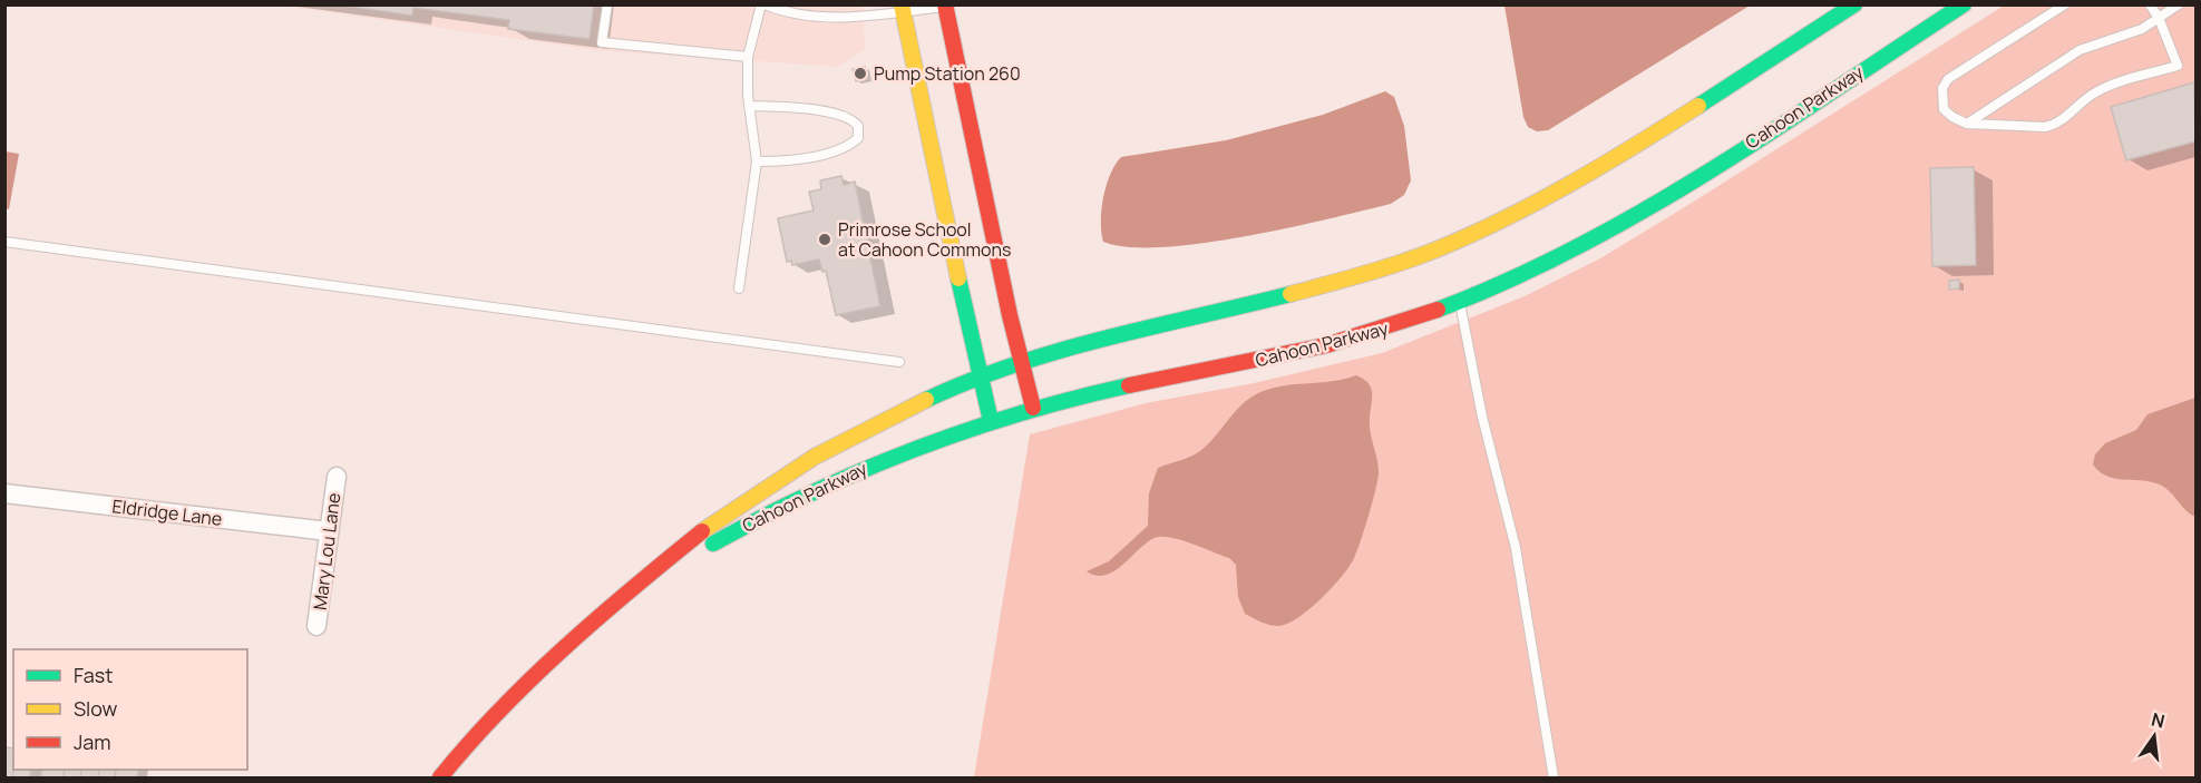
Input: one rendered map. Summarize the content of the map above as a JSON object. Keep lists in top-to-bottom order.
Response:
{
  "streets": {
    "street": ["Cahoon Parkway", "Eldridge Lane", "Mary Lou Lane"]
  },
  "crossings": [
    ["Eldridge Lane", "Mary Lou Lane"]
  ],
  "places": ["Pump Station 260", "Primrose School at Cahoon Commons"],
  "legend": ["Fast", "Slow", "Jam"],
  "north": "top"
}
